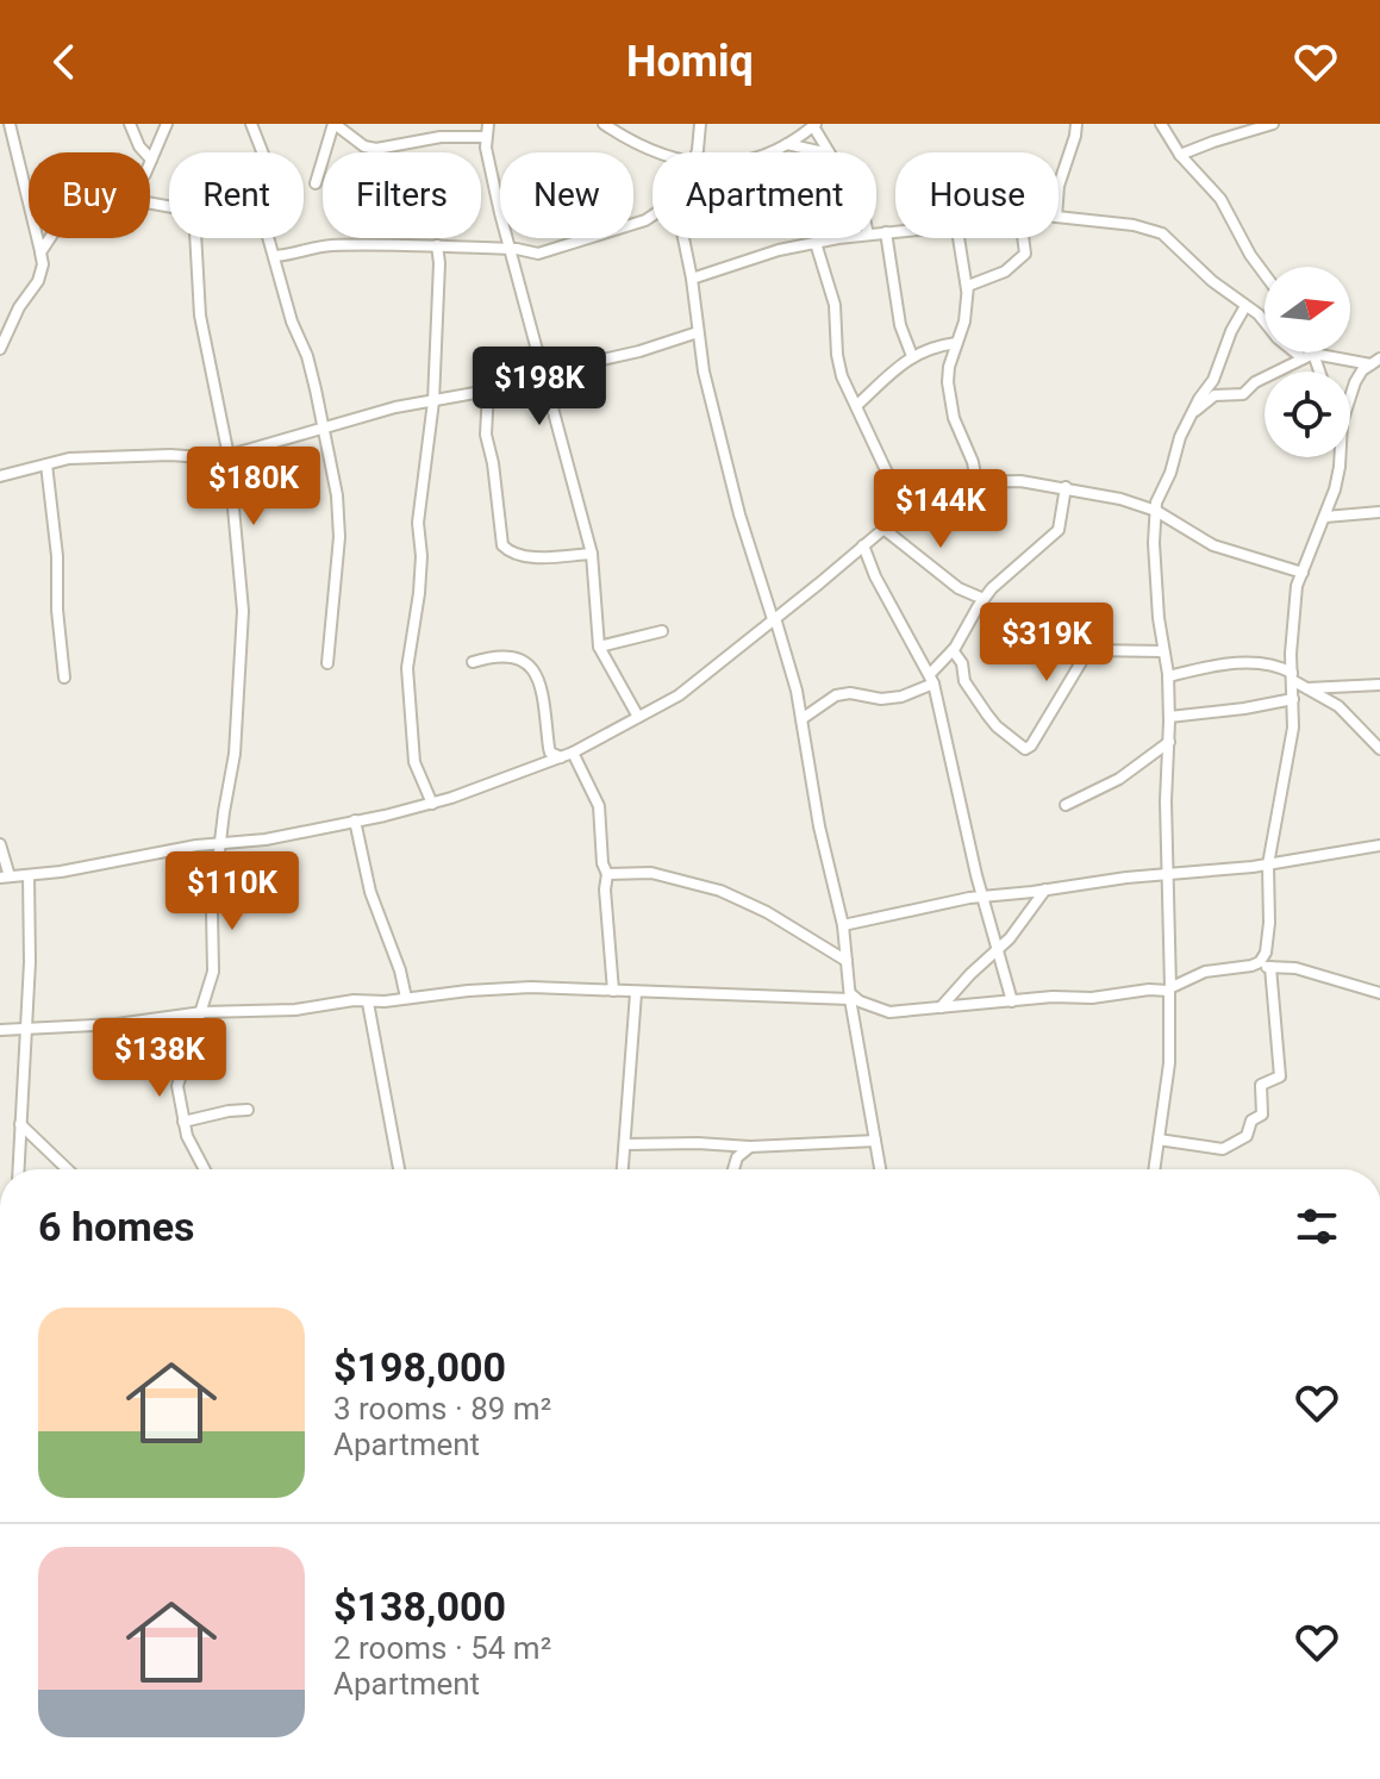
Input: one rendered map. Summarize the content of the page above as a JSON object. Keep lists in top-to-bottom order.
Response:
{
  "north": "right",
  "page": {
    "header": "Homiq",
    "chip": [
      "Buy",
      "Rent",
      "Filters",
      "New",
      "Apartment",
      "House"
    ],
    "price": [
      "$198K",
      "$180K",
      "$144K",
      "$319K",
      "$110K",
      "$138K"
    ],
    "heading": "6 homes",
    "list": [
      {
        "name": "$198,000",
        "note": "3 rooms · 89 m² · Apartment"
      },
      {
        "name": "$138,000",
        "note": "2 rooms · 54 m² · Apartment"
      }
    ]
  }
}
